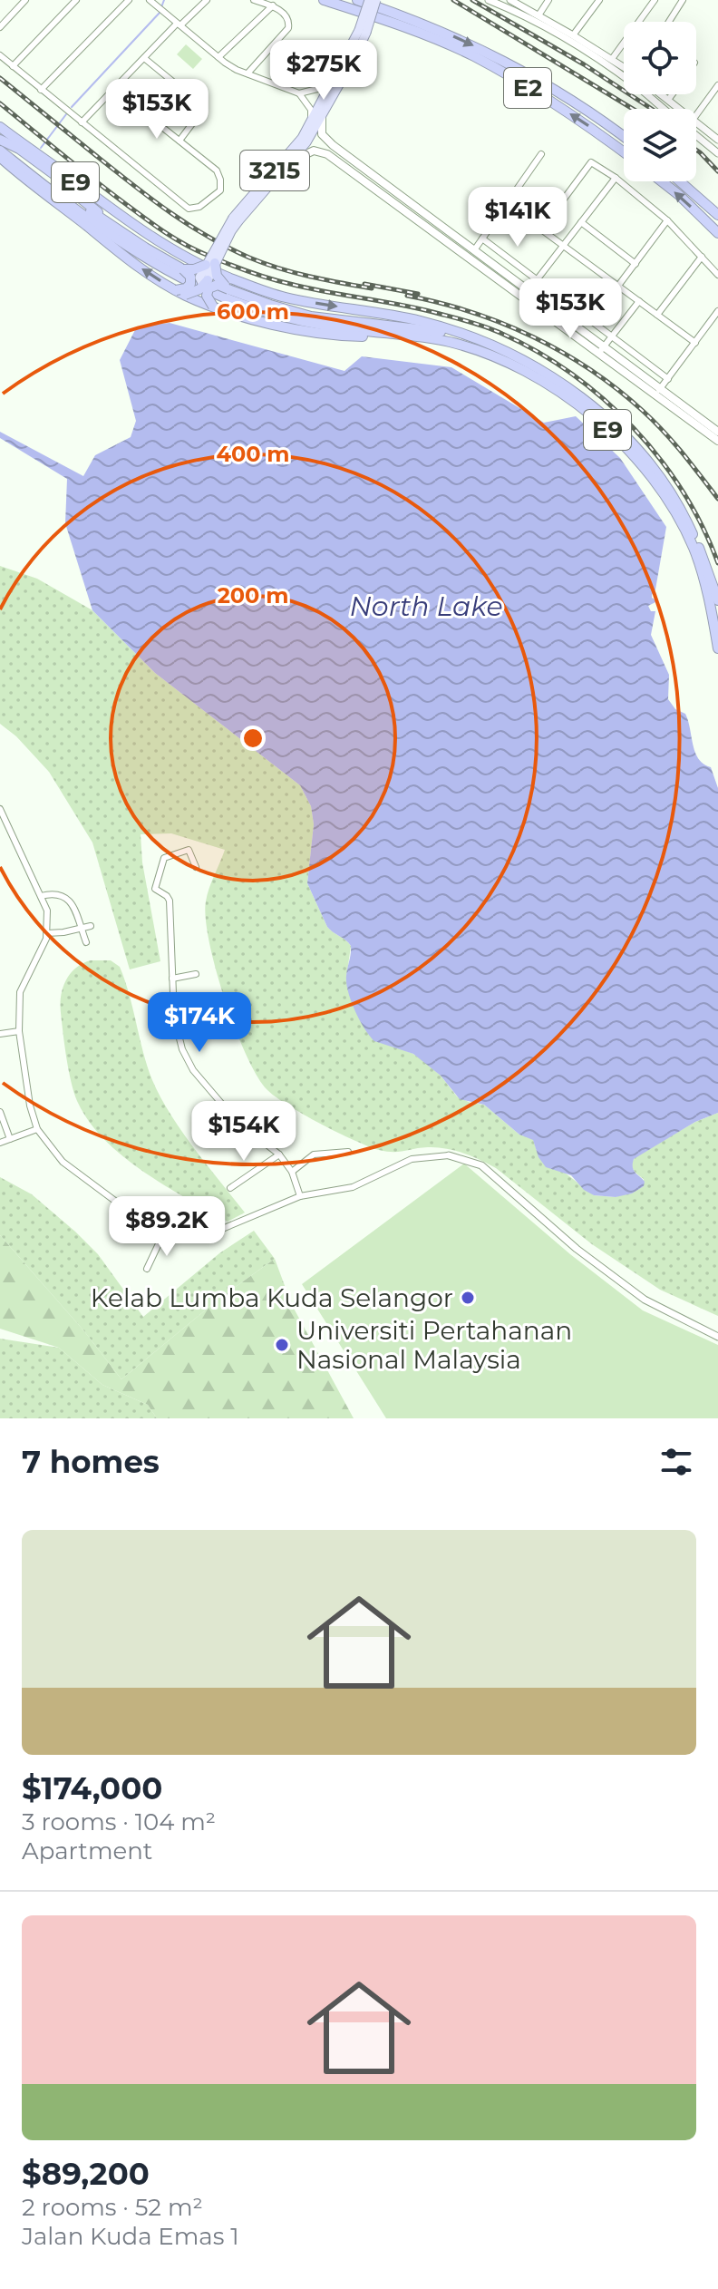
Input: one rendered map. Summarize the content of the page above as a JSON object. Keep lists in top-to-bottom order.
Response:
{
  "streets": {
    "highway": ["E2", "E9"],
    "main road": ["3215"]
  },
  "water": ["North Lake"],
  "places": ["Kelab Lumba Kuda Selangor", "Universiti Pertahanan Nasional Malaysia"],
  "page": {
    "price": [
      "$275K",
      "$153K",
      "$141K",
      "$153K",
      "$174K",
      "$154K",
      "$89.2K"
    ],
    "heading": "7 homes",
    "list": [
      {
        "name": "$174,000",
        "note": "3 rooms · 104 m² · Apartment"
      },
      {
        "name": "$89,200",
        "note": "2 rooms · 52 m² · Jalan Kuda Emas 1"
      }
    ]
  },
  "rings": ["600 m", "400 m", "200 m"]
}
